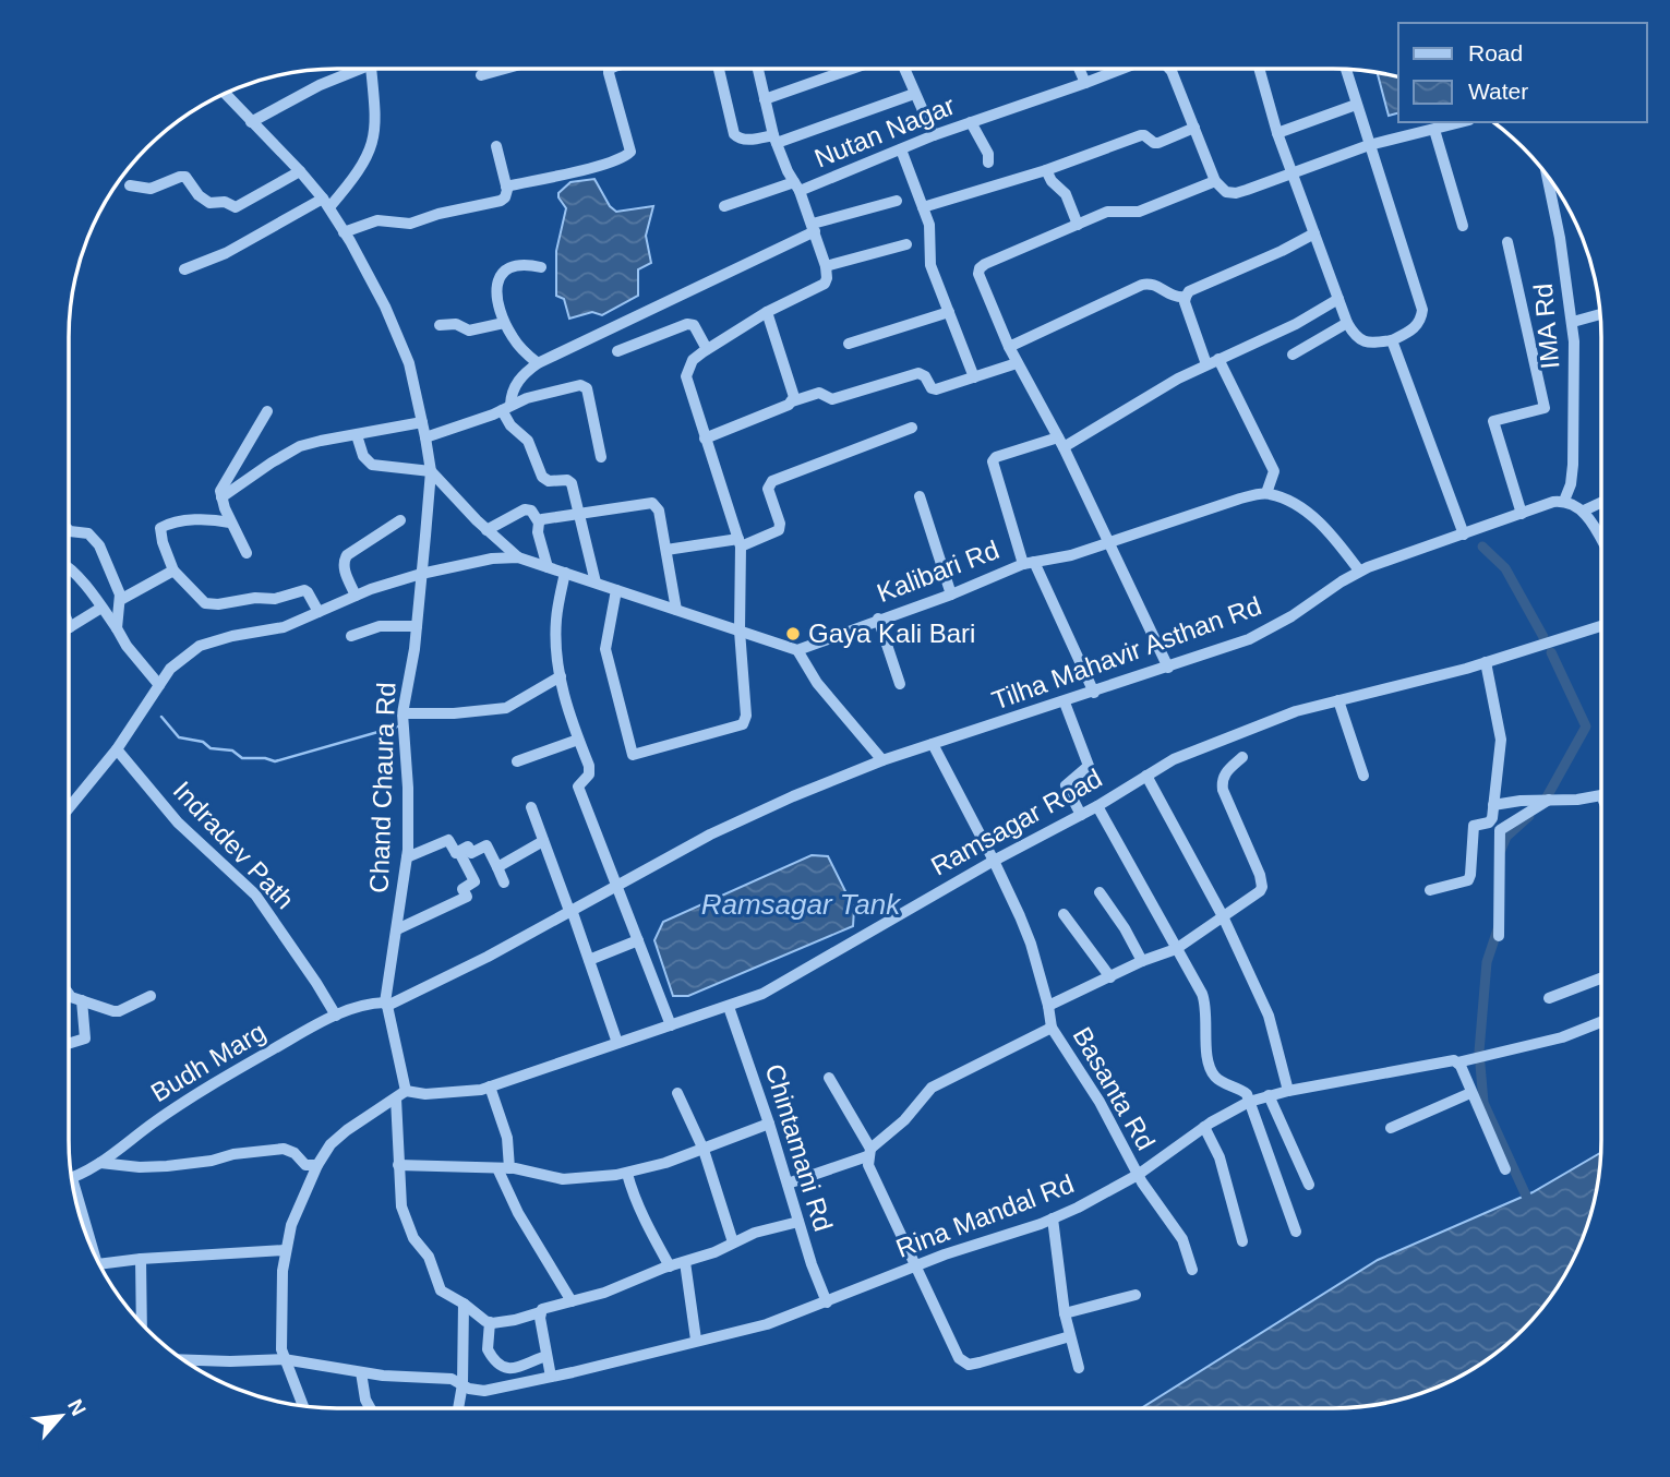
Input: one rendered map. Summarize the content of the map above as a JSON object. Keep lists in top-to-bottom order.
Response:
{
  "streets": {
    "street": [
      "Nutan Nagar",
      "IMA Rd",
      "Kalibari Rd",
      "Tilha Mahavir Asthan Rd",
      "Chand Chaura Rd",
      "Ramsagar Road",
      "Indradev Path",
      "Budh Marg",
      "Basanta Rd",
      "Chintamani Rd",
      "Rina Mandal Rd"
    ]
  },
  "crossings": [
    ["IMA Rd", "Tilha Mahavir Asthan Rd"],
    ["Tilha Mahavir Asthan Rd", "Budh Marg"],
    ["Tilha Mahavir Asthan Rd", "Basanta Rd"],
    ["Chand Chaura Rd", "Budh Marg"],
    ["Ramsagar Road", "Basanta Rd"],
    ["Ramsagar Road", "Chintamani Rd"],
    ["Indradev Path", "Budh Marg"],
    ["Basanta Rd", "Rina Mandal Rd"],
    ["Chintamani Rd", "Rina Mandal Rd"]
  ],
  "water": ["Ramsagar Tank"],
  "places": ["Gaya Kali Bari"],
  "legend": ["Road", "Water"],
  "north": "top right"
}
